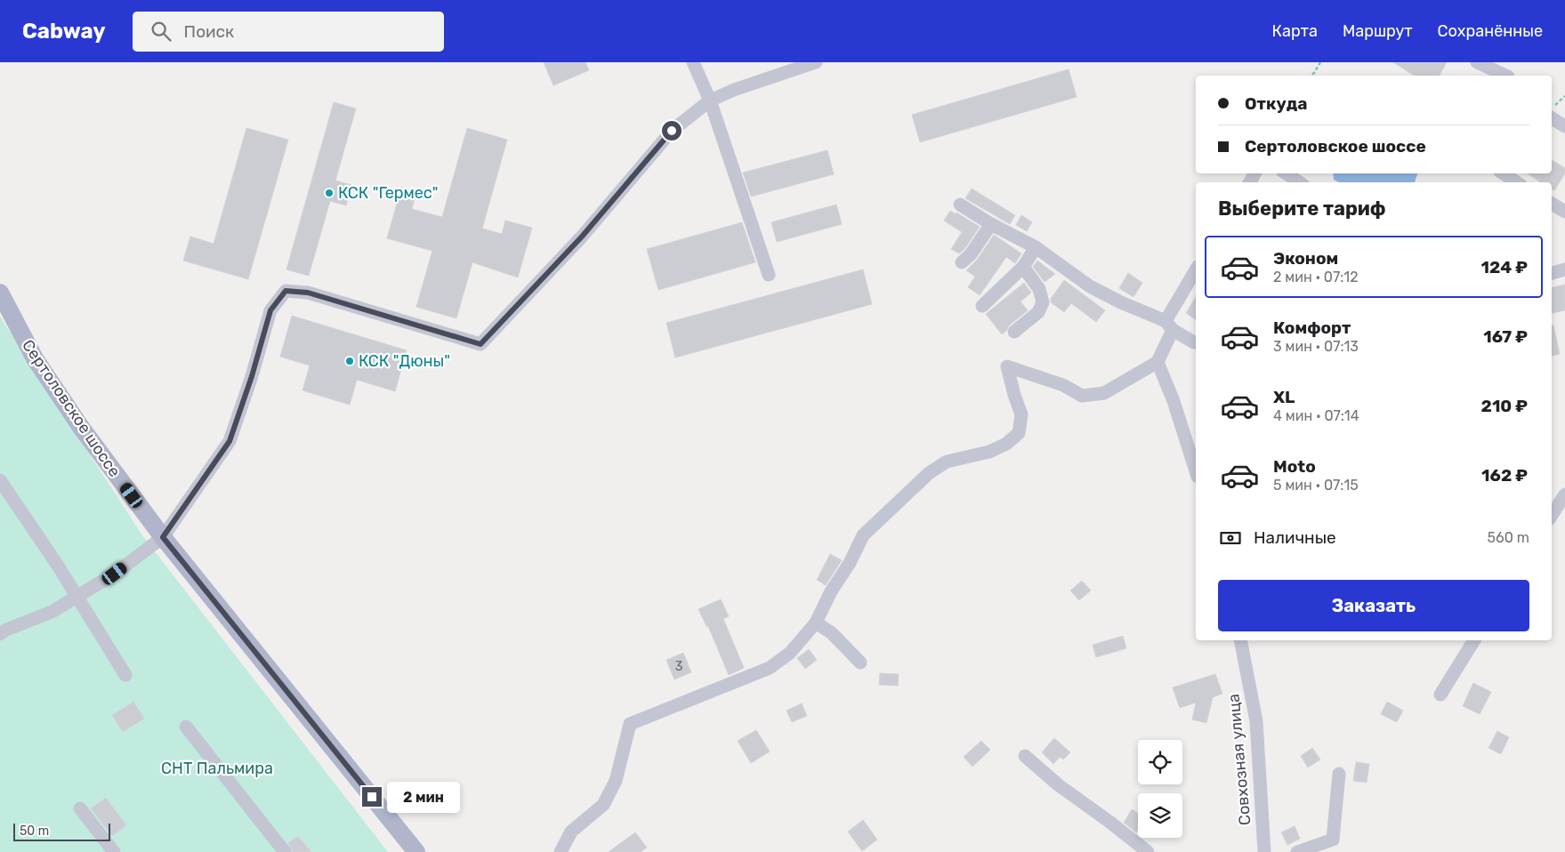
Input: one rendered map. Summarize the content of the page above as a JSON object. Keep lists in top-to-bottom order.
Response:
{
  "streets": {
    "main road": ["Сертоловское шоссе"],
    "street": ["Совхозная улица"]
  },
  "parks": ["СНТ Пальмира"],
  "places": ["КСК \"Гермес\"", "КСК \"Дюны\""],
  "house_numbers": ["3"],
  "scale_bar": "50 m",
  "page": {
    "header": "Cabway",
    "search": "Поиск",
    "nav": ["Карта", "Маршрут", "Сохранённые"],
    "banner": ["Откуда", "Сертоловское шоссе"],
    "heading": "Выберите тариф",
    "list": [
      {
        "name": "Эконом",
        "note": "2 мин · 07:12",
        "value": "124 ₽"
      },
      {
        "name": "Комфорт",
        "note": "3 мин · 07:13",
        "value": "167 ₽"
      },
      {
        "name": "XL",
        "note": "4 мин · 07:14",
        "value": "210 ₽"
      },
      {
        "name": "Moto",
        "note": "5 мин · 07:15",
        "value": "162 ₽"
      }
    ],
    "pay": ["Наличные", "560 m"],
    "buttons": "Заказать",
    "bubble": "2 мин",
    "scale": "50 m"
  }
}
